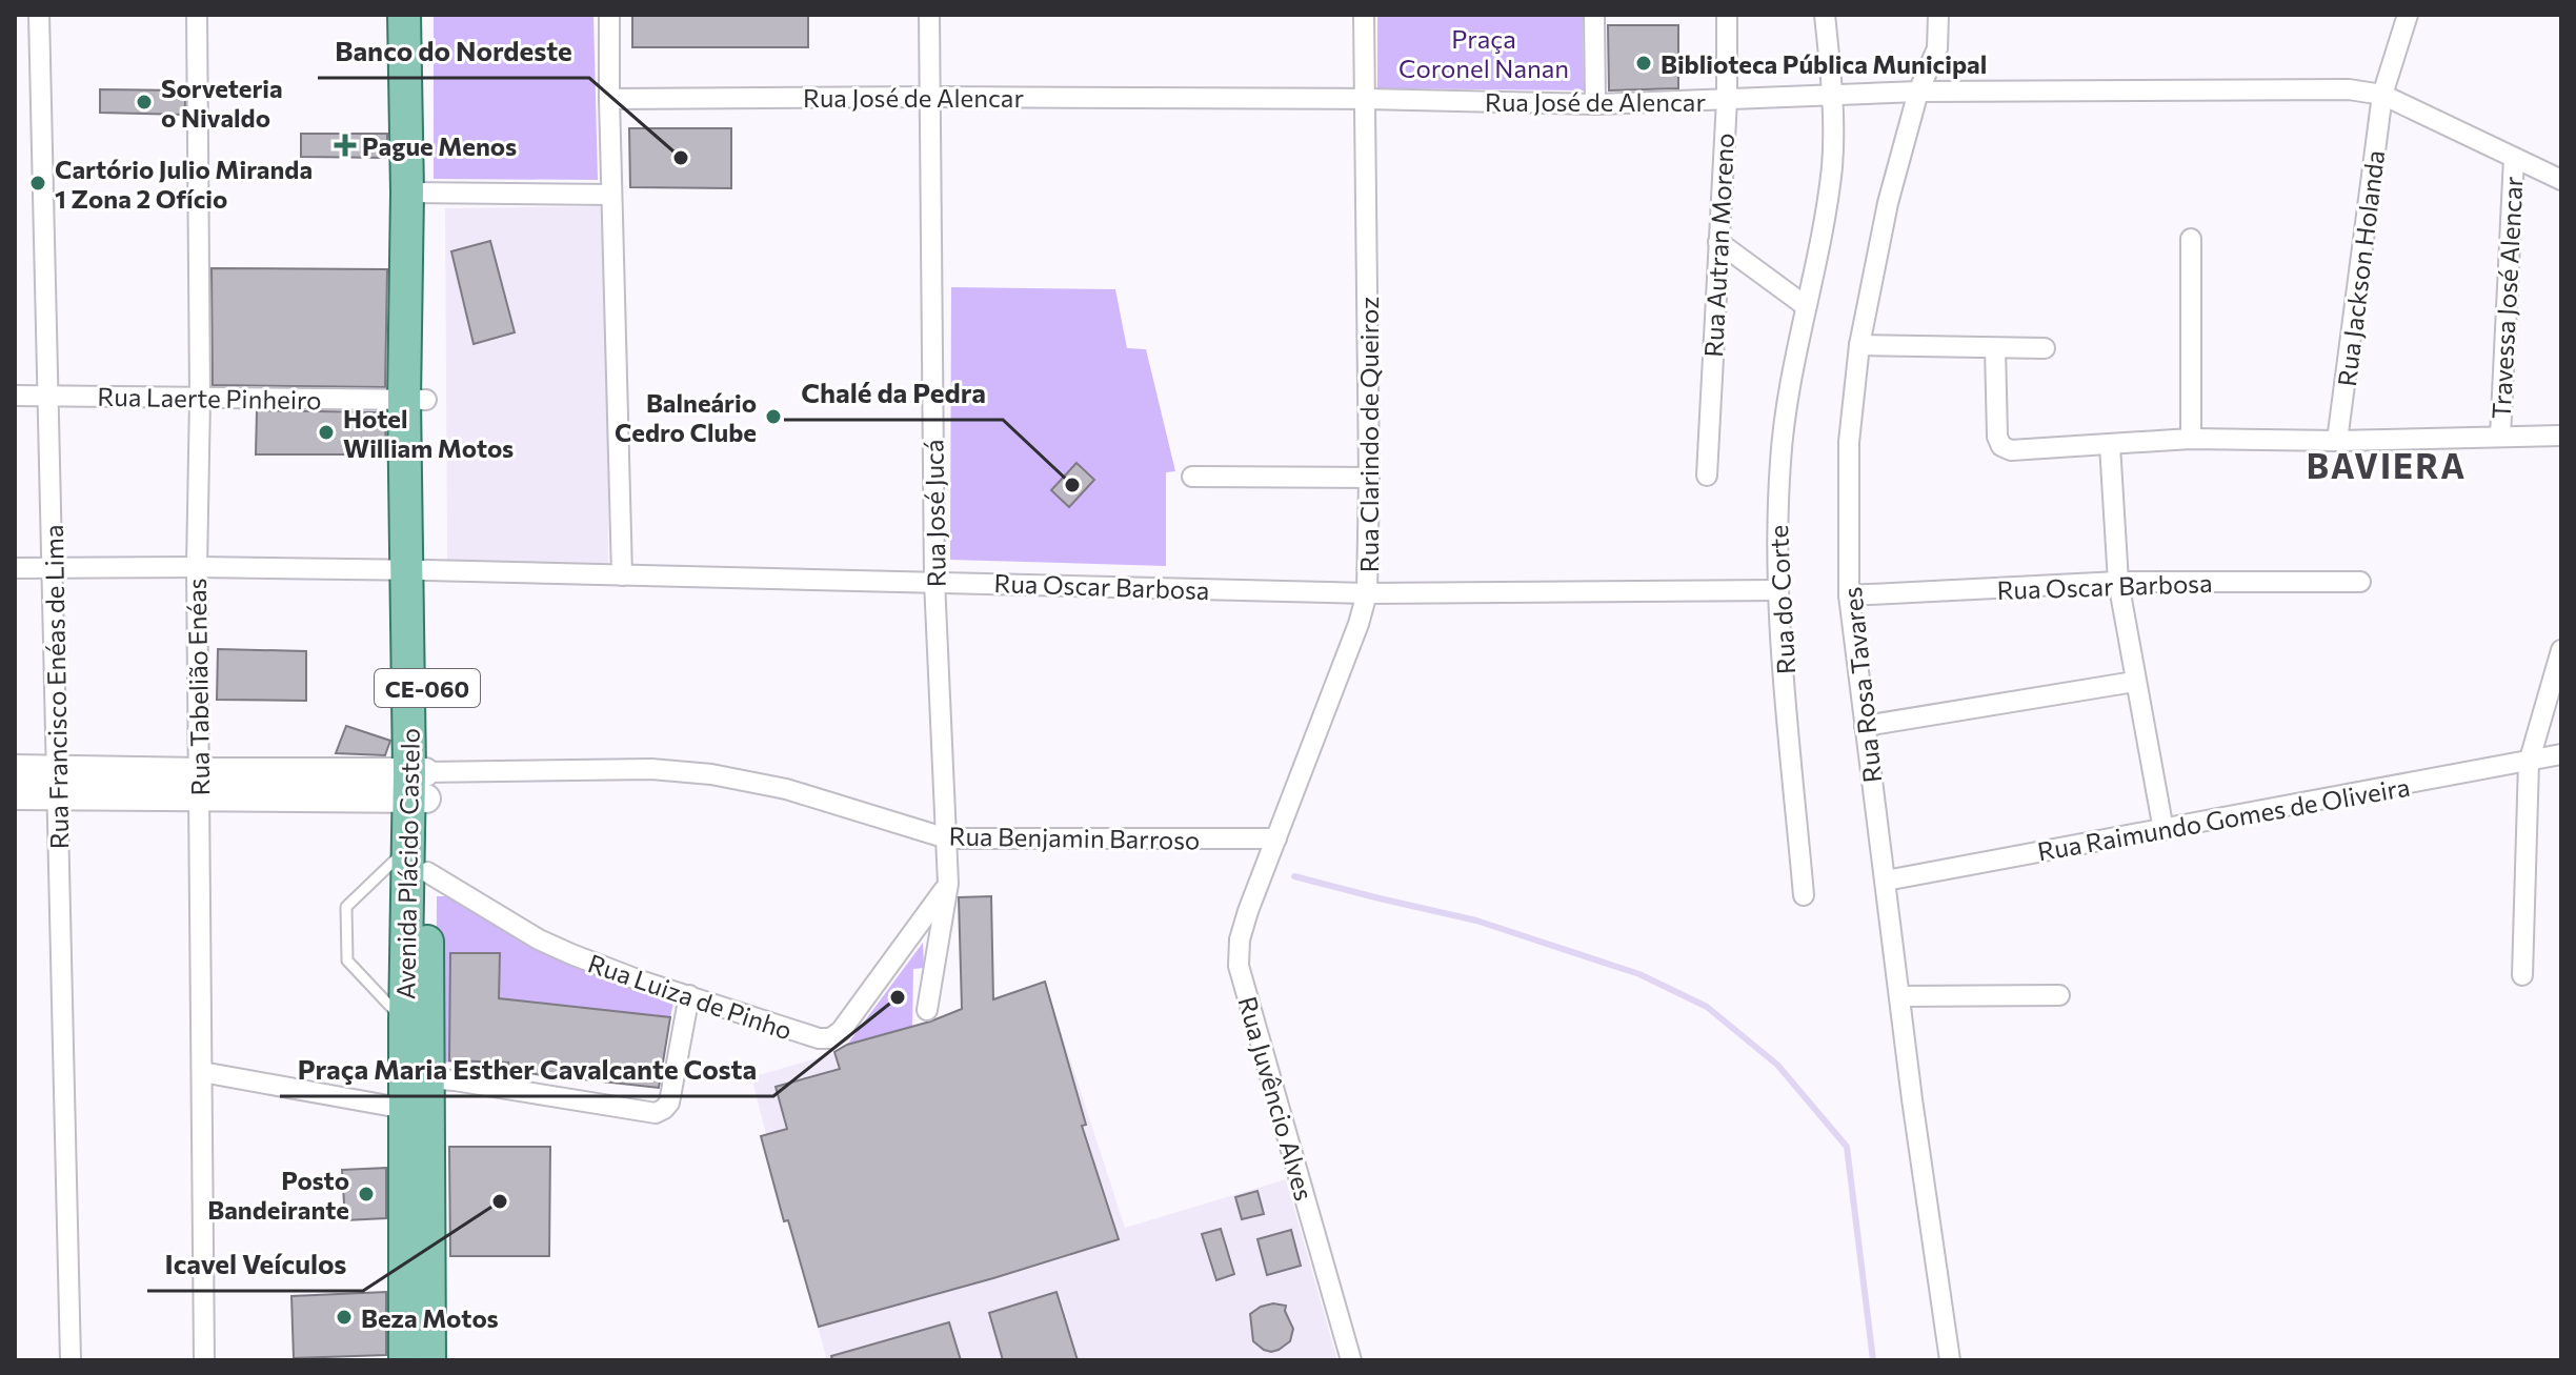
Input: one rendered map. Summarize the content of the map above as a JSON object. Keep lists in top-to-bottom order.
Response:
{
  "streets": {
    "main road": ["CE-060", "Avenida Plácido Castelo"],
    "street": [
      "Rua José de Alencar",
      "Rua Autran Moreno",
      "Rua Jackson Holanda",
      "Travessa José Alencar",
      "Rua Laerte Pinheiro",
      "Rua Clarindo de Queiroz",
      "Rua José Jucá",
      "Rua Oscar Barbosa",
      "Rua do Corte",
      "Rua Rosa Tavares",
      "Rua Francisco Enéas de Lima",
      "Rua Tabelião Enéas",
      "Rua Raimundo Gomes de Oliveira",
      "Rua Benjamin Barroso",
      "Rua Luiza de Pinho",
      "Rua Juvêncio Alves"
    ]
  },
  "crossings": [
    ["Rua José de Alencar", "Rua Autran Moreno"],
    ["Rua José de Alencar", "Rua Jackson Holanda"],
    ["Rua José de Alencar", "Travessa José Alencar"],
    ["Rua José de Alencar", "Rua Clarindo de Queiroz"],
    ["Rua José de Alencar", "Rua José Jucá"],
    ["Rua José de Alencar", "Rua do Corte"],
    ["Rua José de Alencar", "Rua Rosa Tavares"],
    ["Rua Laerte Pinheiro", "Rua Francisco Enéas de Lima"],
    ["Rua Laerte Pinheiro", "Rua Tabelião Enéas"],
    ["Rua Laerte Pinheiro", "Avenida Plácido Castelo"],
    ["Rua Clarindo de Queiroz", "Rua Oscar Barbosa"],
    ["Rua Clarindo de Queiroz", "Rua Benjamin Barroso"],
    ["Rua Clarindo de Queiroz", "Rua Juvêncio Alves"],
    ["Rua José Jucá", "Rua Oscar Barbosa"],
    ["Rua José Jucá", "Rua Benjamin Barroso"],
    ["Rua José Jucá", "Rua Luiza de Pinho"],
    ["Rua Oscar Barbosa", "Rua do Corte"],
    ["Rua Oscar Barbosa", "Rua Rosa Tavares"],
    ["Rua Oscar Barbosa", "Rua Francisco Enéas de Lima"],
    ["Rua Oscar Barbosa", "Rua Tabelião Enéas"],
    ["Rua Oscar Barbosa", "Avenida Plácido Castelo"],
    ["Rua Rosa Tavares", "Rua Raimundo Gomes de Oliveira"],
    ["Rua Benjamin Barroso", "Avenida Plácido Castelo"],
    ["Rua Benjamin Barroso", "Rua Juvêncio Alves"],
    ["Avenida Plácido Castelo", "Rua Luiza de Pinho"]
  ],
  "districts": ["BAVIERA"],
  "parks": ["Praça Coronel Nanan"],
  "places": {
    "other": [
      "Biblioteca Pública Municipal",
      "Sorveteria o Nivaldo",
      "Banco do Nordeste",
      "Cartório Julio Miranda 1 Zona 2 Ofício",
      "Balneário Cedro Clube",
      "Hotel William Motos",
      "Chalé da Pedra",
      "Praça Maria Esther Cavalcante Costa",
      "Posto Bandeirante",
      "Icavel Veículos",
      "Beza Motos"
    ],
    "health": ["Pague Menos"]
  }
}
